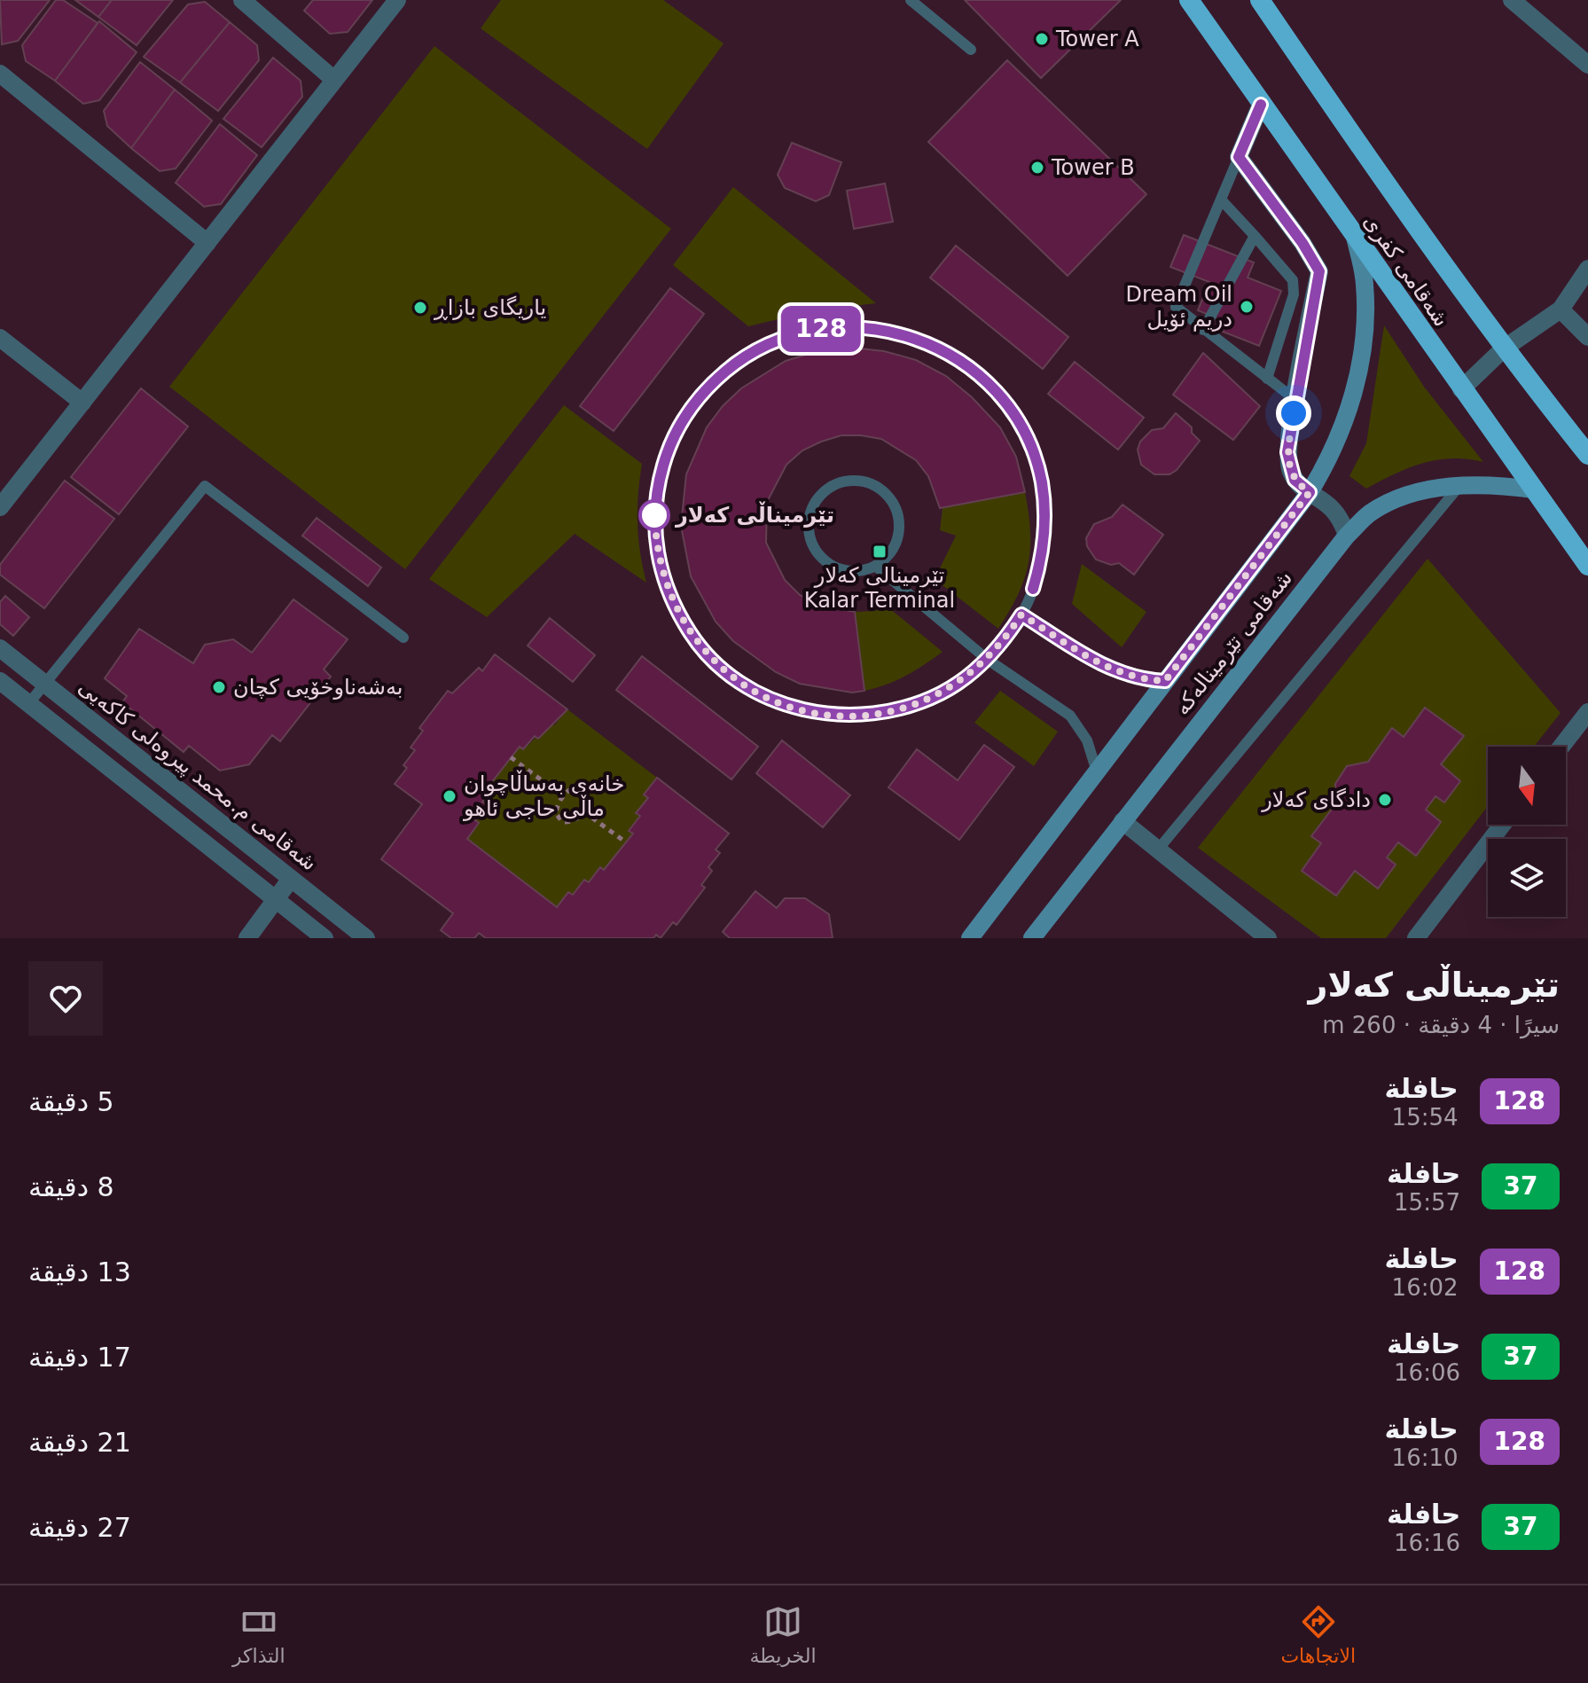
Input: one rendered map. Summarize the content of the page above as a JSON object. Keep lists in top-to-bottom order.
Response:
{
  "streets": {
    "highway": ["شەقامی کفری"],
    "main road": ["شەقامی تێرمینالەکە"],
    "street": ["شەقامی م.محمد پیروەلی کاکەیی"]
  },
  "crossings": [
    ["شەقامی کفری", "شەقامی تێرمینالەکە"]
  ],
  "places": {
    "other": [
      "Tower A",
      "Tower B",
      "Dream Oil دریم ئۆیل",
      "یاریگای بازاڕ",
      "تێرمیناڵی کەلار",
      "بەشەناوخۆیی کچان",
      "خانەی بەساڵاچوان ماڵی حاجی ئاهو",
      "دادگای کەلار"
    ],
    "transit": ["تێرمینالی کەلار Kalar Terminal"]
  },
  "lines": ["bus line 128"],
  "north": "bottom",
  "page": {
    "on_map": "128",
    "heading": ["تێرمیناڵی کەلار", "سيرًا · 4 دقيقة · 260 m"],
    "list": [
      {
        "mark": "128",
        "name": "حافلة",
        "note": "15:54",
        "value": "5 دقيقة"
      },
      {
        "mark": "37",
        "name": "حافلة",
        "note": "15:57",
        "value": "8 دقيقة"
      },
      {
        "mark": "128",
        "name": "حافلة",
        "note": "16:02",
        "value": "13 دقيقة"
      },
      {
        "mark": "37",
        "name": "حافلة",
        "note": "16:06",
        "value": "17 دقيقة"
      },
      {
        "mark": "128",
        "name": "حافلة",
        "note": "16:10",
        "value": "21 دقيقة"
      },
      {
        "mark": "37",
        "name": "حافلة",
        "note": "16:16",
        "value": "27 دقيقة"
      }
    ],
    "tabs": ["الاتجاهات", "الخريطة", "التذاكر"]
  }
}
